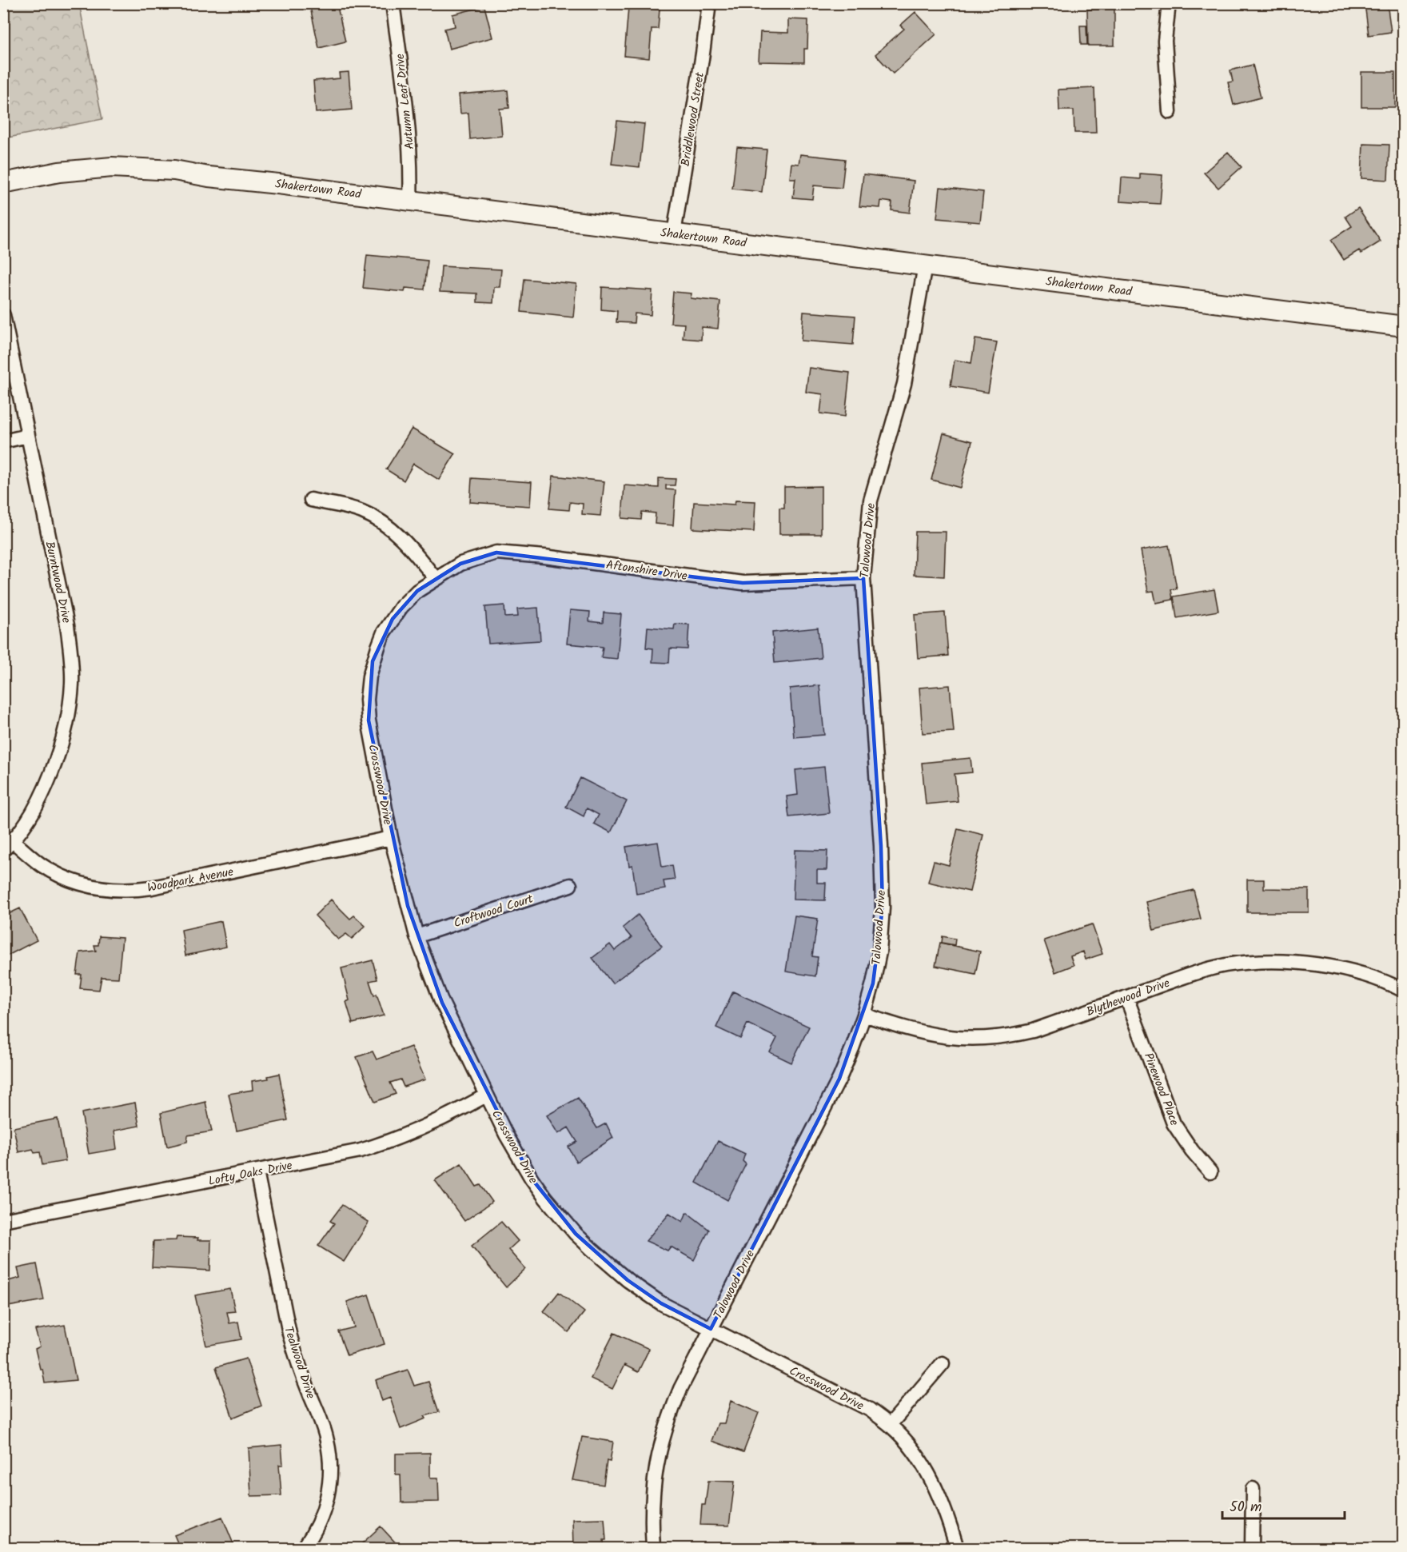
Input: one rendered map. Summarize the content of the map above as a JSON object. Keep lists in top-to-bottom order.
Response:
{
  "streets": {
    "street": [
      "Autumn Leaf Drive",
      "Briddlewood Street",
      "Shakertown Road",
      "Talowood Drive",
      "Aftonshire Drive",
      "Burntwood Drive",
      "Crosswood Drive",
      "Woodpark Avenue",
      "Croftwood Court",
      "Blythewood Drive",
      "Pinewood Place",
      "Lofty Oaks Drive",
      "Tealwood Drive"
    ]
  },
  "crossings": [
    ["Autumn Leaf Drive", "Shakertown Road"],
    ["Briddlewood Street", "Shakertown Road"],
    ["Shakertown Road", "Talowood Drive"],
    ["Talowood Drive", "Aftonshire Drive"],
    ["Talowood Drive", "Crosswood Drive"],
    ["Talowood Drive", "Blythewood Drive"],
    ["Aftonshire Drive", "Crosswood Drive"],
    ["Burntwood Drive", "Woodpark Avenue"],
    ["Crosswood Drive", "Woodpark Avenue"],
    ["Crosswood Drive", "Croftwood Court"],
    ["Crosswood Drive", "Lofty Oaks Drive"],
    ["Blythewood Drive", "Pinewood Place"],
    ["Lofty Oaks Drive", "Tealwood Drive"]
  ],
  "scale_bar": "50 m"
}
